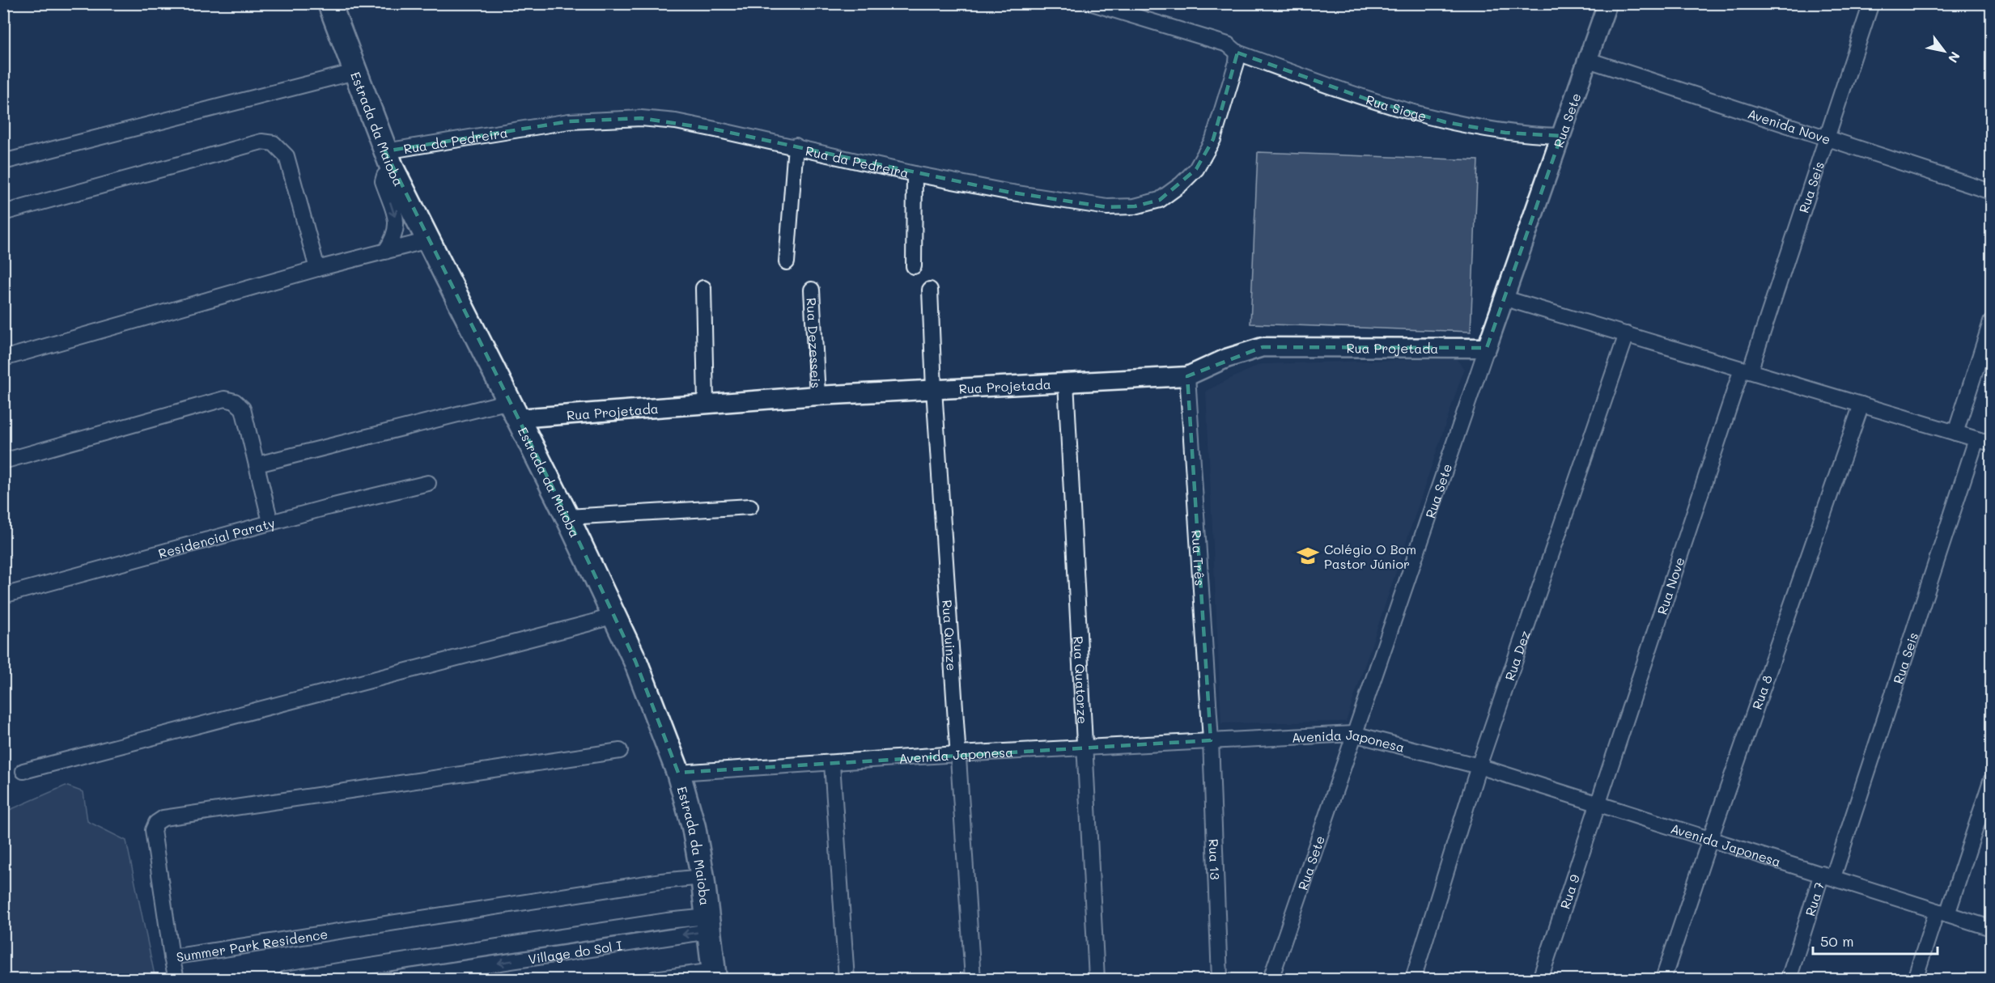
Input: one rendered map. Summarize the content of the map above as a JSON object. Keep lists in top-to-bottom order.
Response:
{
  "streets": {
    "main road": ["Estrada da Maioba"],
    "street": [
      "Rua Sioge",
      "Rua Sete",
      "Avenida Nove",
      "Rua da Pedreira",
      "Rua Seis",
      "Rua Dezesseis",
      "Rua Projetada",
      "Residencial Paraty",
      "Rua Três",
      "Rua Nove",
      "Rua Quinze",
      "Rua Dez",
      "Rua Quatorze",
      "Rua 8",
      "Avenida Japonesa",
      "Rua 13",
      "Rua 9",
      "Rua 7",
      "Summer Park Residence",
      "Village do Sol I"
    ]
  },
  "crossings": [
    ["Rua Sioge", "Rua Sete"],
    ["Rua Sioge", "Rua da Pedreira"],
    ["Rua Sete", "Avenida Nove"],
    ["Rua Sete", "Rua Projetada"],
    ["Rua Sete", "Avenida Japonesa"],
    ["Avenida Nove", "Rua Seis"],
    ["Estrada da Maioba", "Rua da Pedreira"],
    ["Estrada da Maioba", "Rua Projetada"],
    ["Estrada da Maioba", "Avenida Japonesa"],
    ["Estrada da Maioba", "Summer Park Residence"],
    ["Estrada da Maioba", "Village do Sol I"],
    ["Rua Seis", "Rua Nove"],
    ["Rua Seis", "Avenida Japonesa"],
    ["Rua Seis", "Rua 7"],
    ["Rua Dezesseis", "Rua Projetada"],
    ["Rua Projetada", "Rua Três"],
    ["Rua Projetada", "Rua Quinze"],
    ["Rua Projetada", "Rua Quatorze"],
    ["Rua Três", "Avenida Japonesa"],
    ["Rua Três", "Rua 13"],
    ["Rua Nove", "Avenida Japonesa"],
    ["Rua Nove", "Rua 9"],
    ["Rua Quinze", "Avenida Japonesa"],
    ["Rua Dez", "Avenida Japonesa"],
    ["Rua Quatorze", "Avenida Japonesa"],
    ["Rua 8", "Avenida Japonesa"],
    ["Avenida Japonesa", "Rua 13"],
    ["Avenida Japonesa", "Rua 9"],
    ["Avenida Japonesa", "Rua 7"]
  ],
  "places": {
    "school or university": ["Colégio O Bom Pastor Júnior"]
  },
  "scale_bar": "50 m",
  "north": "bottom right"
}
